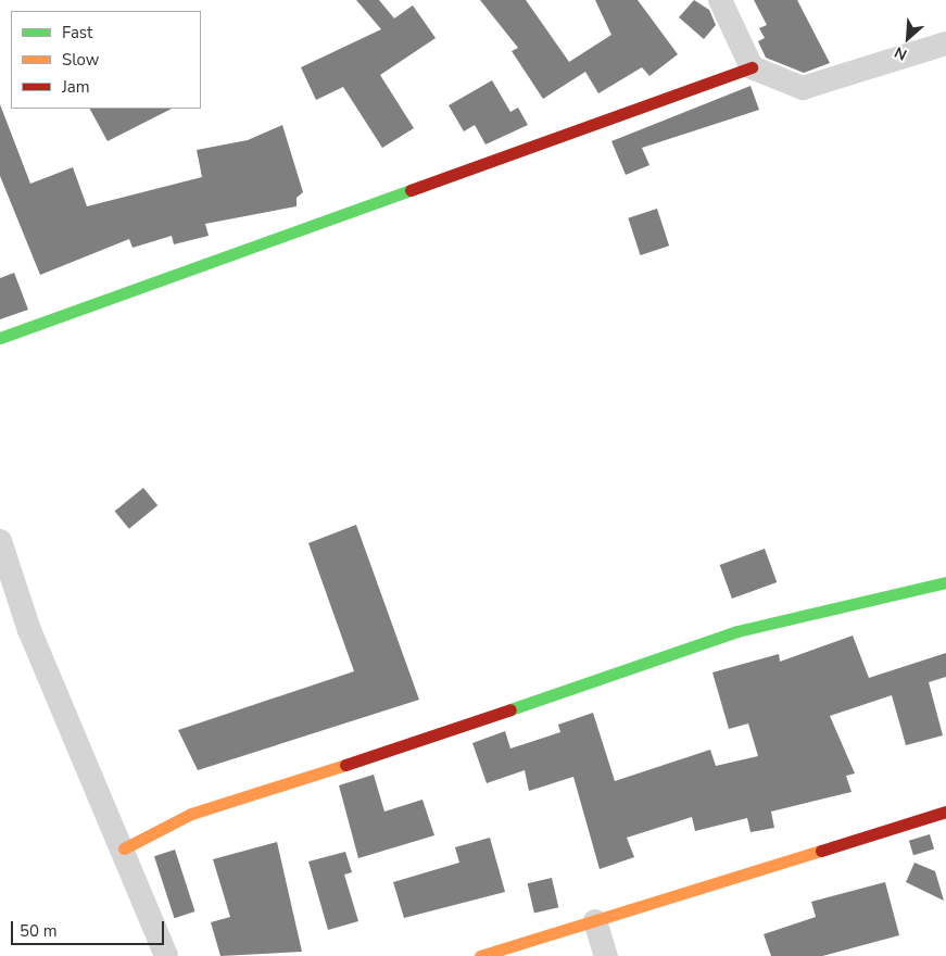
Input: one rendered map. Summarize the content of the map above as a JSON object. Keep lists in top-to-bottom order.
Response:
{
  "legend": ["Fast", "Slow", "Jam"],
  "scale_bar": "50 m",
  "north": "bottom left"
}
